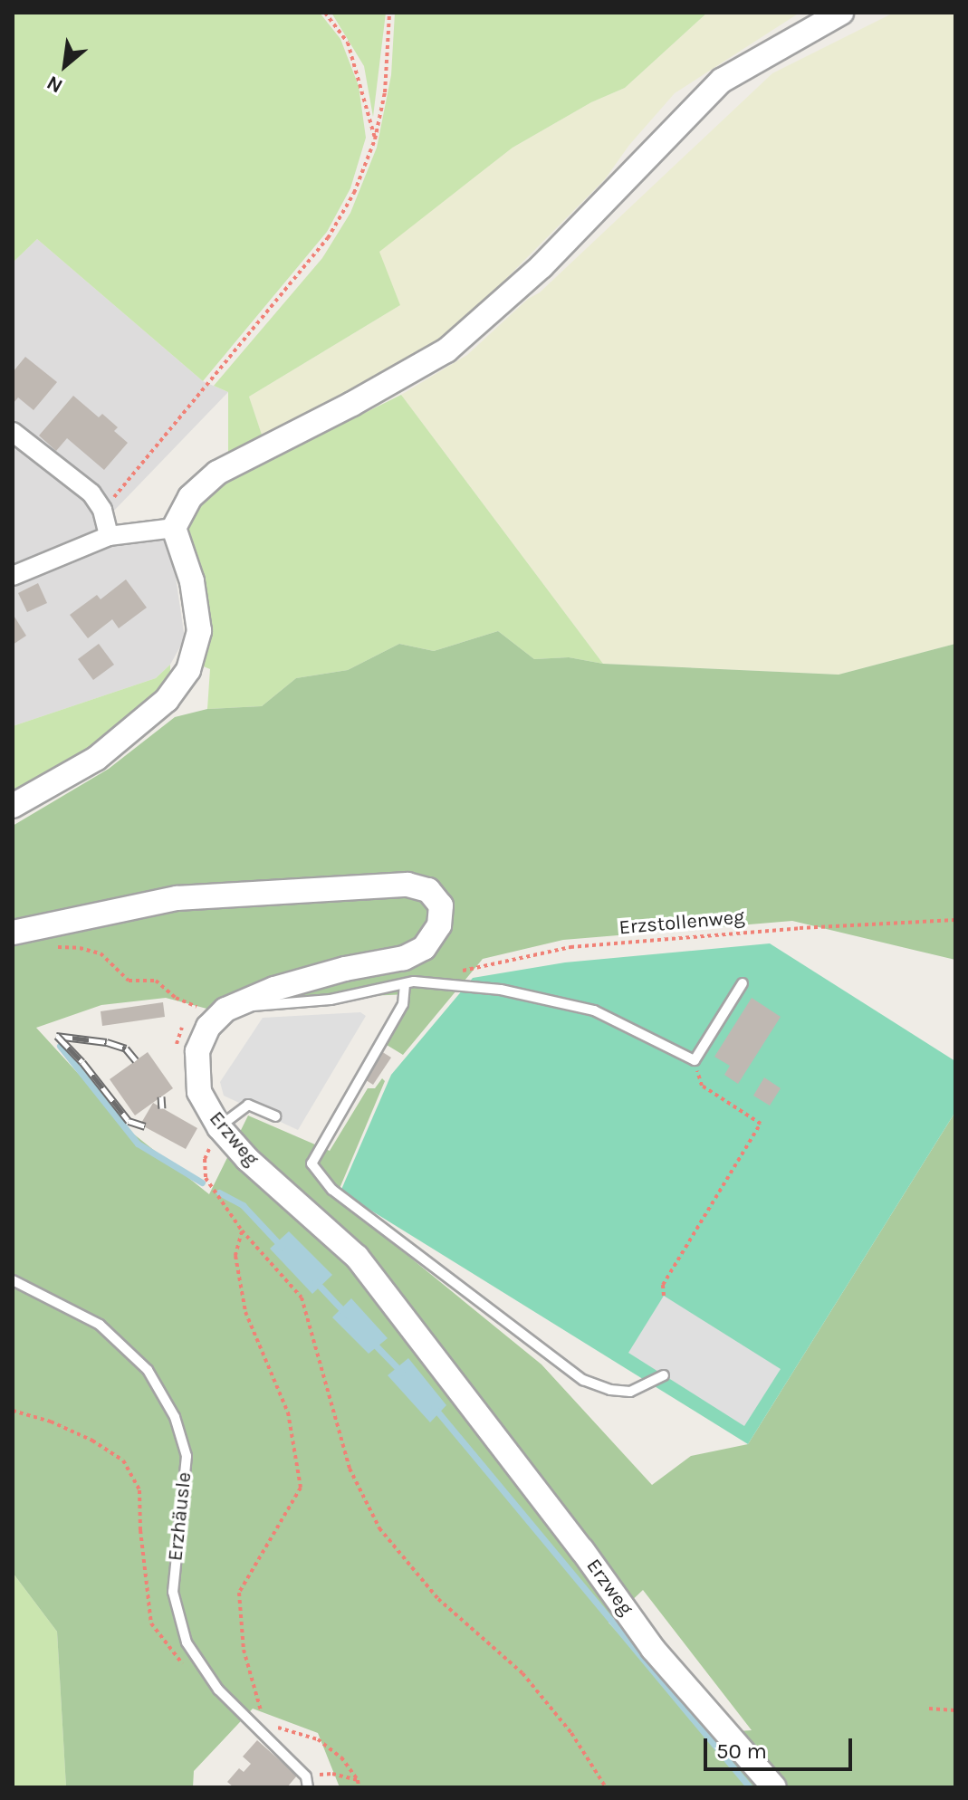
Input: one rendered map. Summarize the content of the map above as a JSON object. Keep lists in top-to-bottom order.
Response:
{
  "streets": {
    "street": ["Erzweg"],
    "lane": ["Erzhäusle"],
    "path": ["Erzstollenweg"]
  },
  "scale_bar": "50 m",
  "north": "bottom left"
}
